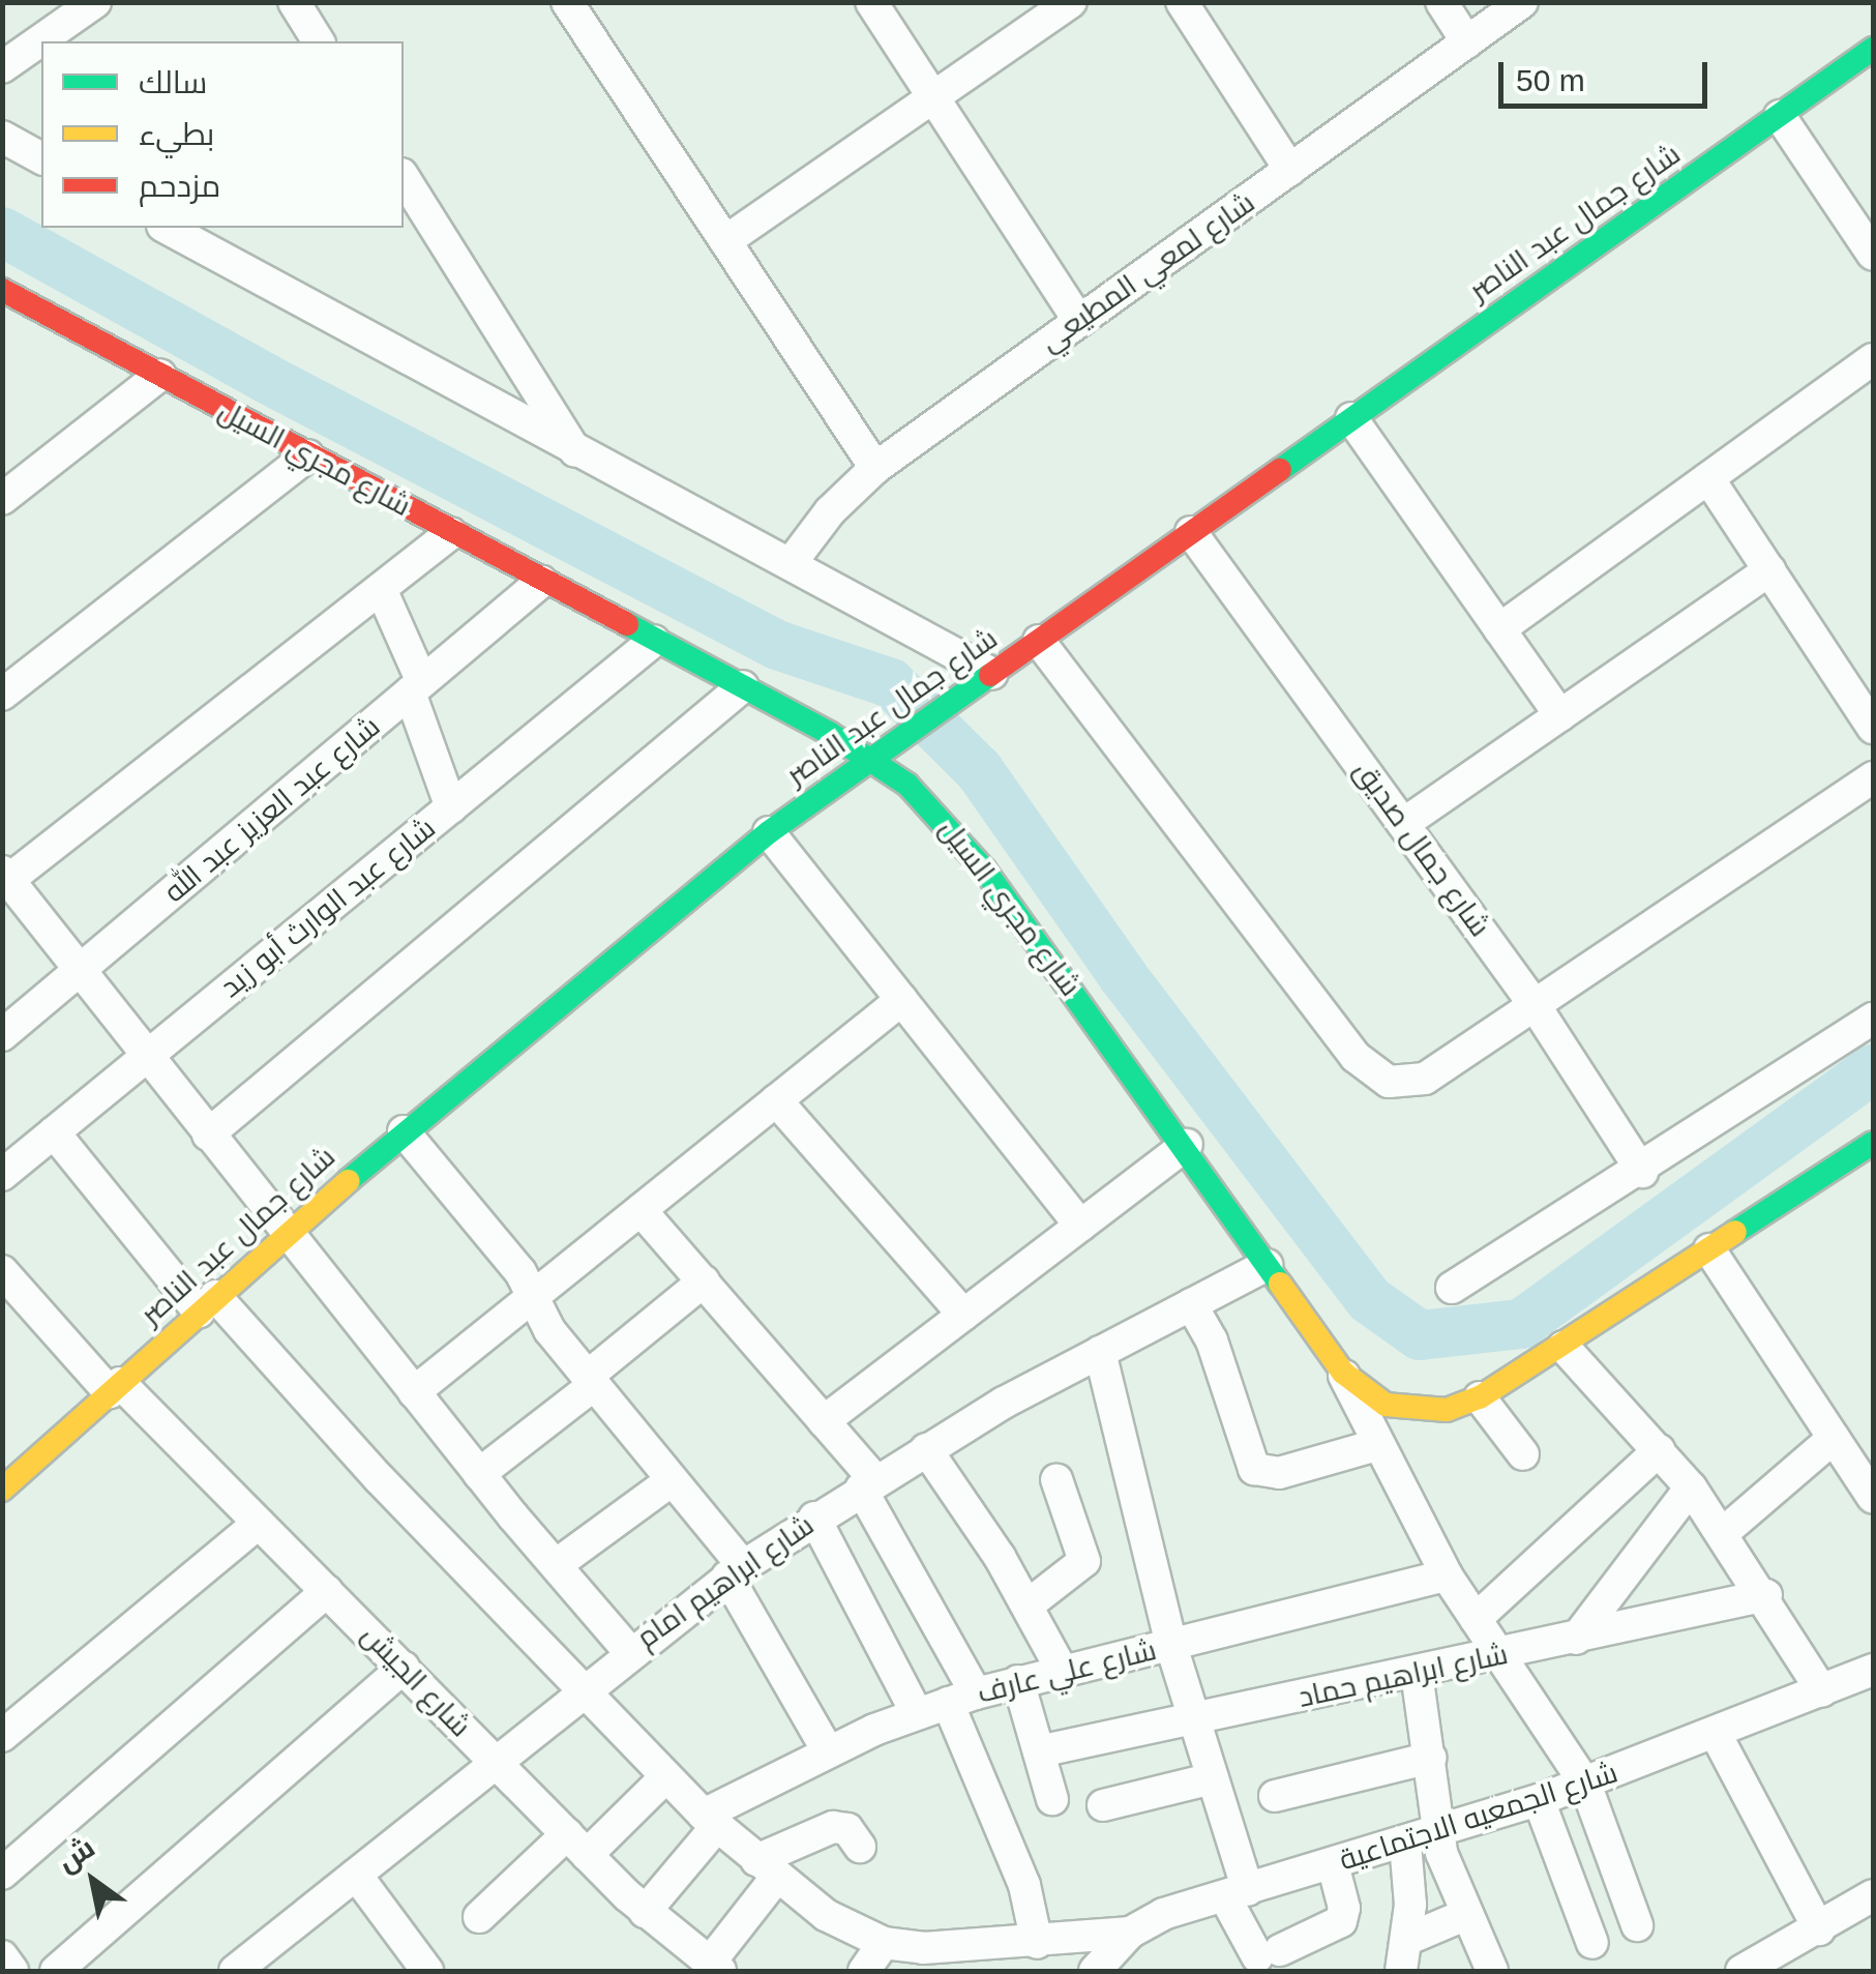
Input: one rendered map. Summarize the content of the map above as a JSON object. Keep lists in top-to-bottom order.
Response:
{
  "streets": {
    "street": [
      "شارع جمال عبد الناصر",
      "شارع لمعي المطيعي",
      "شارع مجري السيل",
      "شارع عبد العزيز عبد الله",
      "شارع جمال صديق",
      "شارع عبد الوارث أبو زيد",
      "شارع ابراهيم امام",
      "شارع علي عارف",
      "شارع ابراهيم حماد",
      "شارع الجيش",
      "شارع الجمعيه الاجتماعية"
    ]
  },
  "crossings": [
    ["شارع جمال عبد الناصر", "شارع مجري السيل"],
    ["شارع جمال عبد الناصر", "شارع جمال صديق"],
    ["شارع جمال عبد الناصر", "شارع الجيش"],
    ["شارع مجري السيل", "شارع عبد العزيز عبد الله"],
    ["شارع مجري السيل", "شارع عبد الوارث أبو زيد"],
    ["شارع مجري السيل", "شارع ابراهيم امام"],
    ["شارع ابراهيم امام", "شارع الجيش"],
    ["شارع علي عارف", "شارع الجيش"]
  ],
  "legend": ["سالك", "بطيء", "مزدحم"],
  "scale_bar": "50 m",
  "north": "top left"
}
